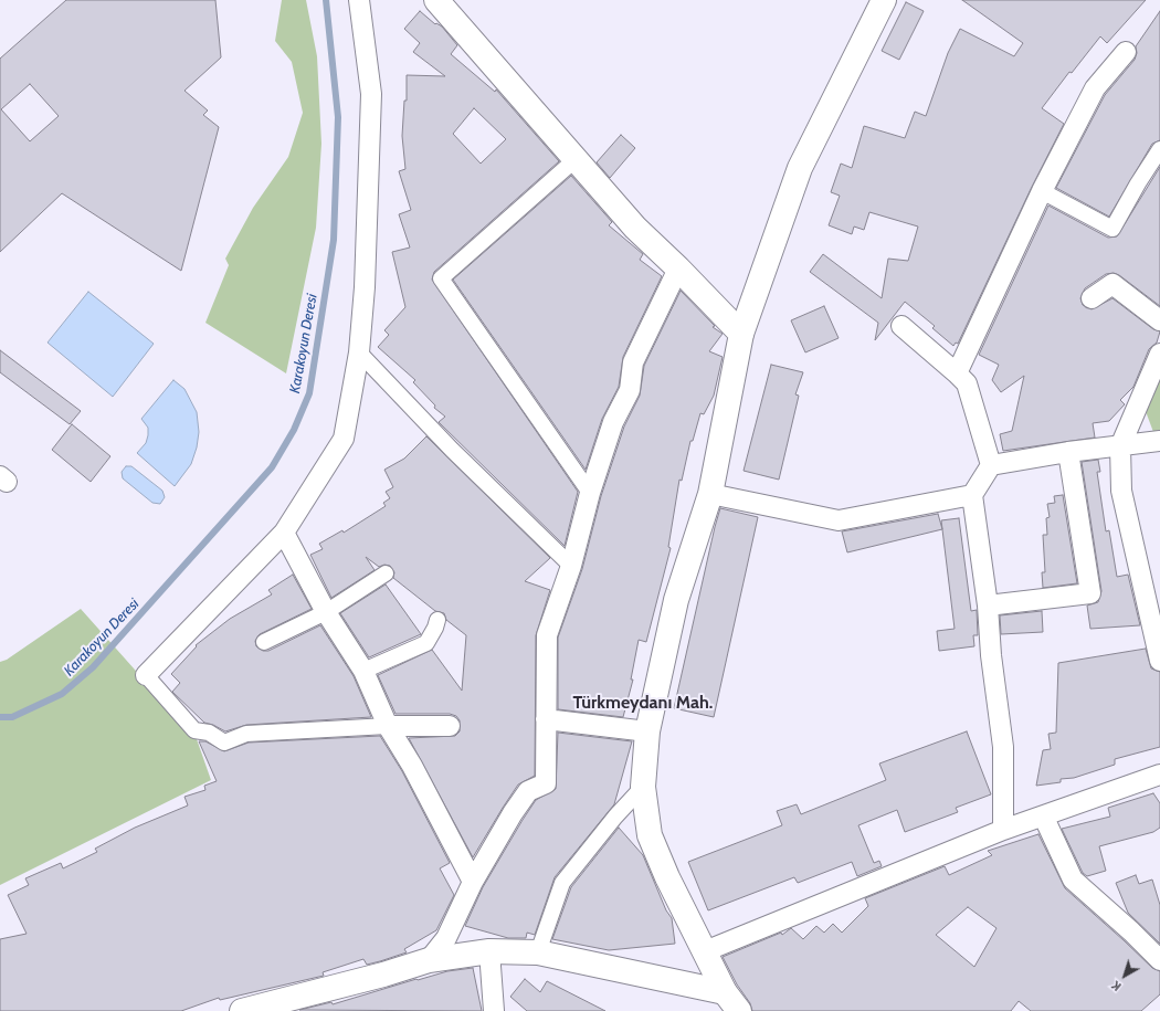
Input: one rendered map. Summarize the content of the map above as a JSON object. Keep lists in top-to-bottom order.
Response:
{
  "districts": ["Türkmeydanı Mah."],
  "water": ["Karakoyun Deresi"],
  "north": "bottom left"
}
